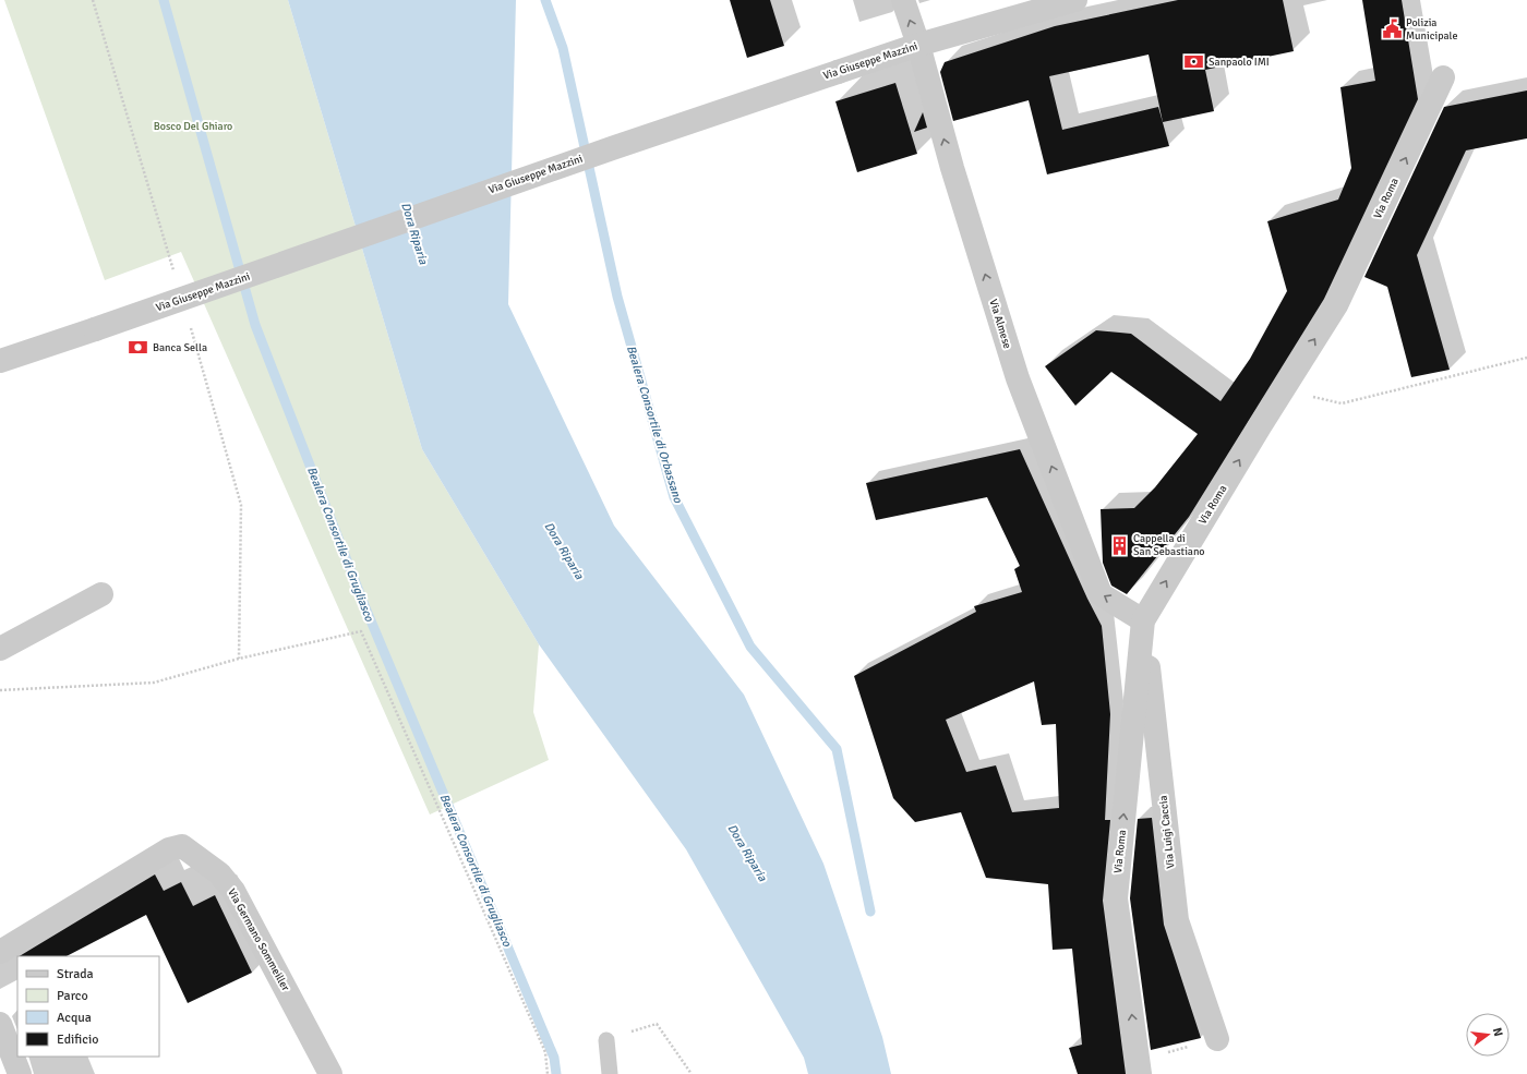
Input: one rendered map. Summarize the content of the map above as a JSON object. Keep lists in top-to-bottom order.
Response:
{
  "streets": {
    "street": [
      "Via Giuseppe Mazzini",
      "Via Roma",
      "Via Almese",
      "Via Luigi Caccia",
      "Via Germano Sommeiller"
    ]
  },
  "crossings": [
    ["Via Giuseppe Mazzini", "Via Almese"],
    ["Via Roma", "Via Almese"],
    ["Via Roma", "Via Luigi Caccia"],
    ["Via Almese", "Via Luigi Caccia"]
  ],
  "one_way": ["Via Roma", "Via Almese"],
  "water": ["Dora Riparia", "Bealera Consortile di Orbassano", "Bealera Consortile di Grugliasco"],
  "parks": ["Bosco Del Ghiaro"],
  "places": {
    "public building": ["Polizia Municipale"],
    "bank": ["Sanpaolo IMI", "Banca Sella"],
    "building": ["Cappella di San Sebastiano"]
  },
  "legend": [
    "Strada",
    "Parco",
    "Acqua",
    "Edificio"
  ],
  "north": "right"
}
